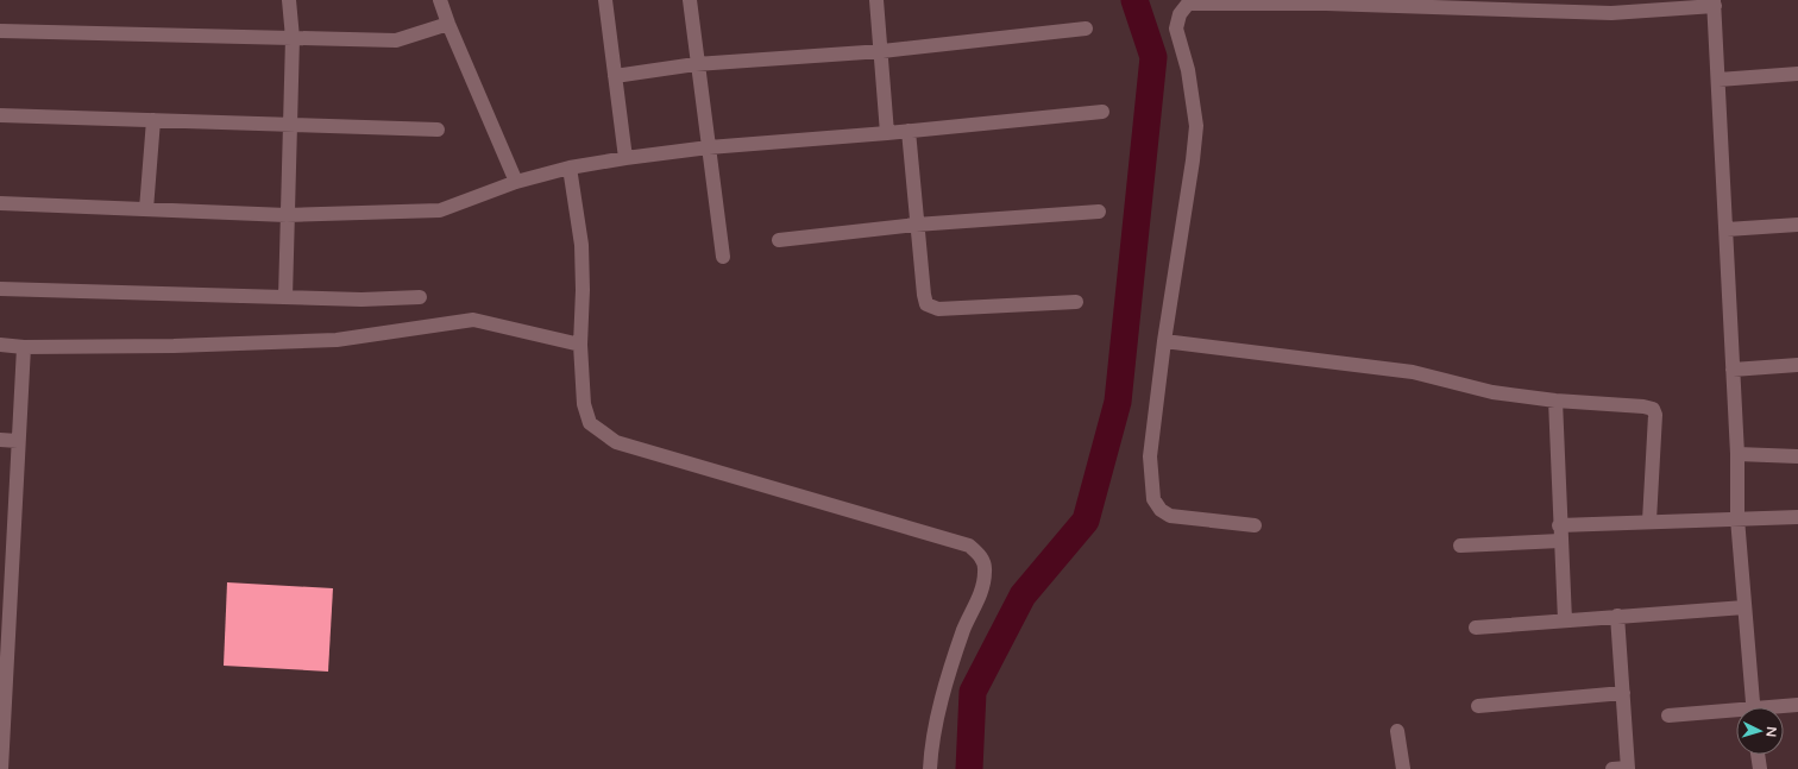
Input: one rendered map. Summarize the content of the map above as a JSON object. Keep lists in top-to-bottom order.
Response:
{
  "north": "right"
}
